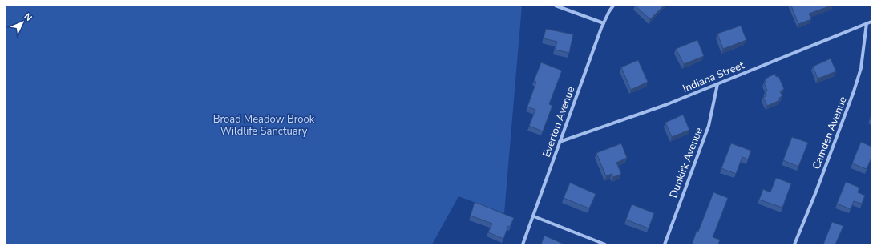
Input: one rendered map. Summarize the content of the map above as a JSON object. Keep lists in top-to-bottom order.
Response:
{
  "streets": {
    "street": [
      "Indiana Street",
      "Everton Avenue",
      "Camden Avenue",
      "Dunkirk Avenue"
    ]
  },
  "crossings": [
    ["Indiana Street", "Everton Avenue"],
    ["Indiana Street", "Camden Avenue"],
    ["Indiana Street", "Dunkirk Avenue"]
  ],
  "parks": ["Broad Meadow Brook Wildlife Sanctuary"],
  "north": "top right"
}
